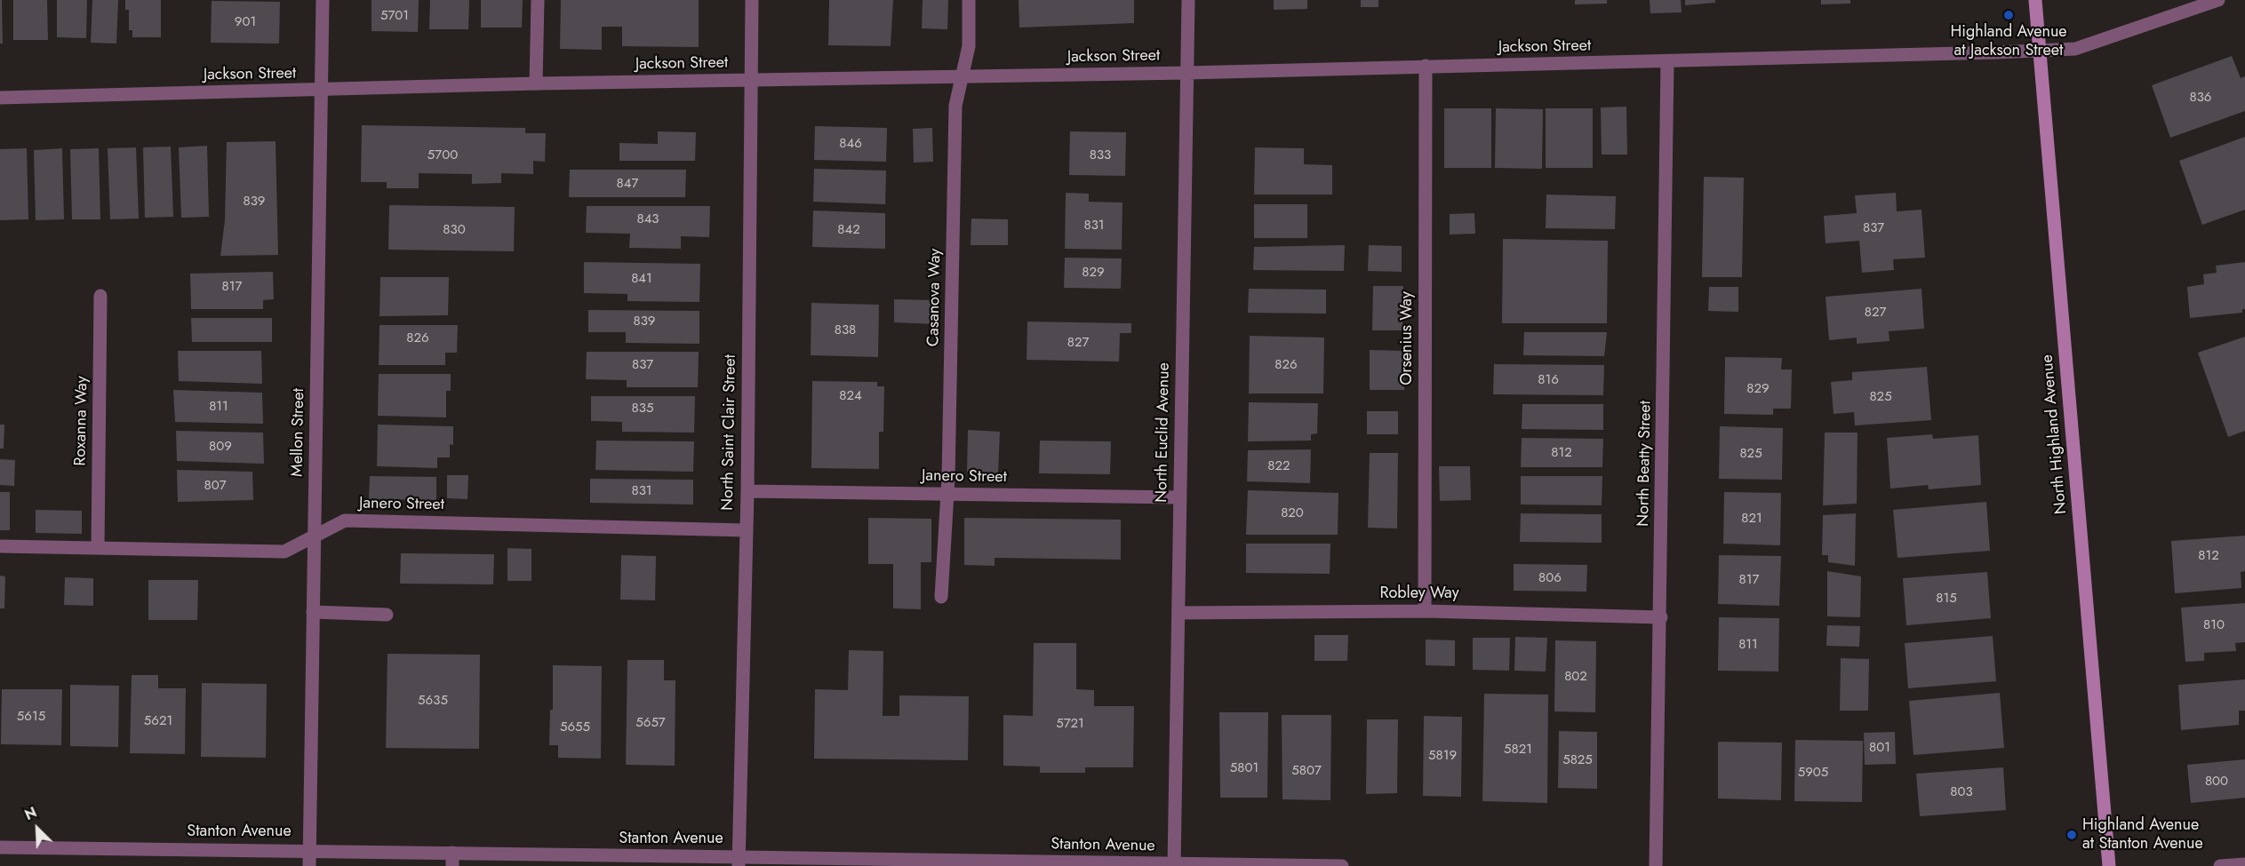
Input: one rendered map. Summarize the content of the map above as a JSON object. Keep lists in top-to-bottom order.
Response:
{
  "streets": {
    "main road": ["North Highland Avenue"],
    "street": [
      "Jackson Street",
      "Casanova Way",
      "Orsenius Way",
      "Roxanna Way",
      "Mellon Street",
      "North Saint Clair Street",
      "North Euclid Avenue",
      "North Beatty Street",
      "Janero Street",
      "Robley Way",
      "Stanton Avenue"
    ]
  },
  "crossings": [
    ["Jackson Street", "Casanova Way"],
    ["Jackson Street", "Orsenius Way"],
    ["Jackson Street", "Mellon Street"],
    ["Jackson Street", "North Saint Clair Street"],
    ["Jackson Street", "North Euclid Avenue"],
    ["Jackson Street", "North Highland Avenue"],
    ["Jackson Street", "North Beatty Street"],
    ["Casanova Way", "Janero Street"],
    ["Orsenius Way", "Robley Way"],
    ["Roxanna Way", "Janero Street"],
    ["Mellon Street", "Janero Street"],
    ["Mellon Street", "Stanton Avenue"],
    ["North Saint Clair Street", "Janero Street"],
    ["North Saint Clair Street", "Stanton Avenue"],
    ["North Euclid Avenue", "Janero Street"],
    ["North Euclid Avenue", "Robley Way"],
    ["North Euclid Avenue", "Stanton Avenue"],
    ["North Beatty Street", "Robley Way"]
  ],
  "places": ["Highland Avenue at Jackson Street", "Highland Avenue at Stanton Avenue"],
  "house_numbers": [
    "5701",
    "901",
    "836",
    "846",
    "5700",
    "833",
    "847",
    "839",
    "843",
    "831",
    "837",
    "830",
    "842",
    "829",
    "841",
    "817",
    "827",
    "839",
    "838",
    "826",
    "827",
    "837",
    "826",
    "816",
    "829",
    "824",
    "825",
    "811",
    "835",
    "809",
    "812",
    "825",
    "822",
    "807",
    "831",
    "820",
    "821",
    "812",
    "806",
    "817",
    "815",
    "810",
    "811",
    "802",
    "5635",
    "5615",
    "5621",
    "5657",
    "5721",
    "5655",
    "801",
    "5821",
    "5819",
    "5825",
    "5801",
    "5807",
    "5905",
    "800",
    "803"
  ],
  "north": "top left"
}
